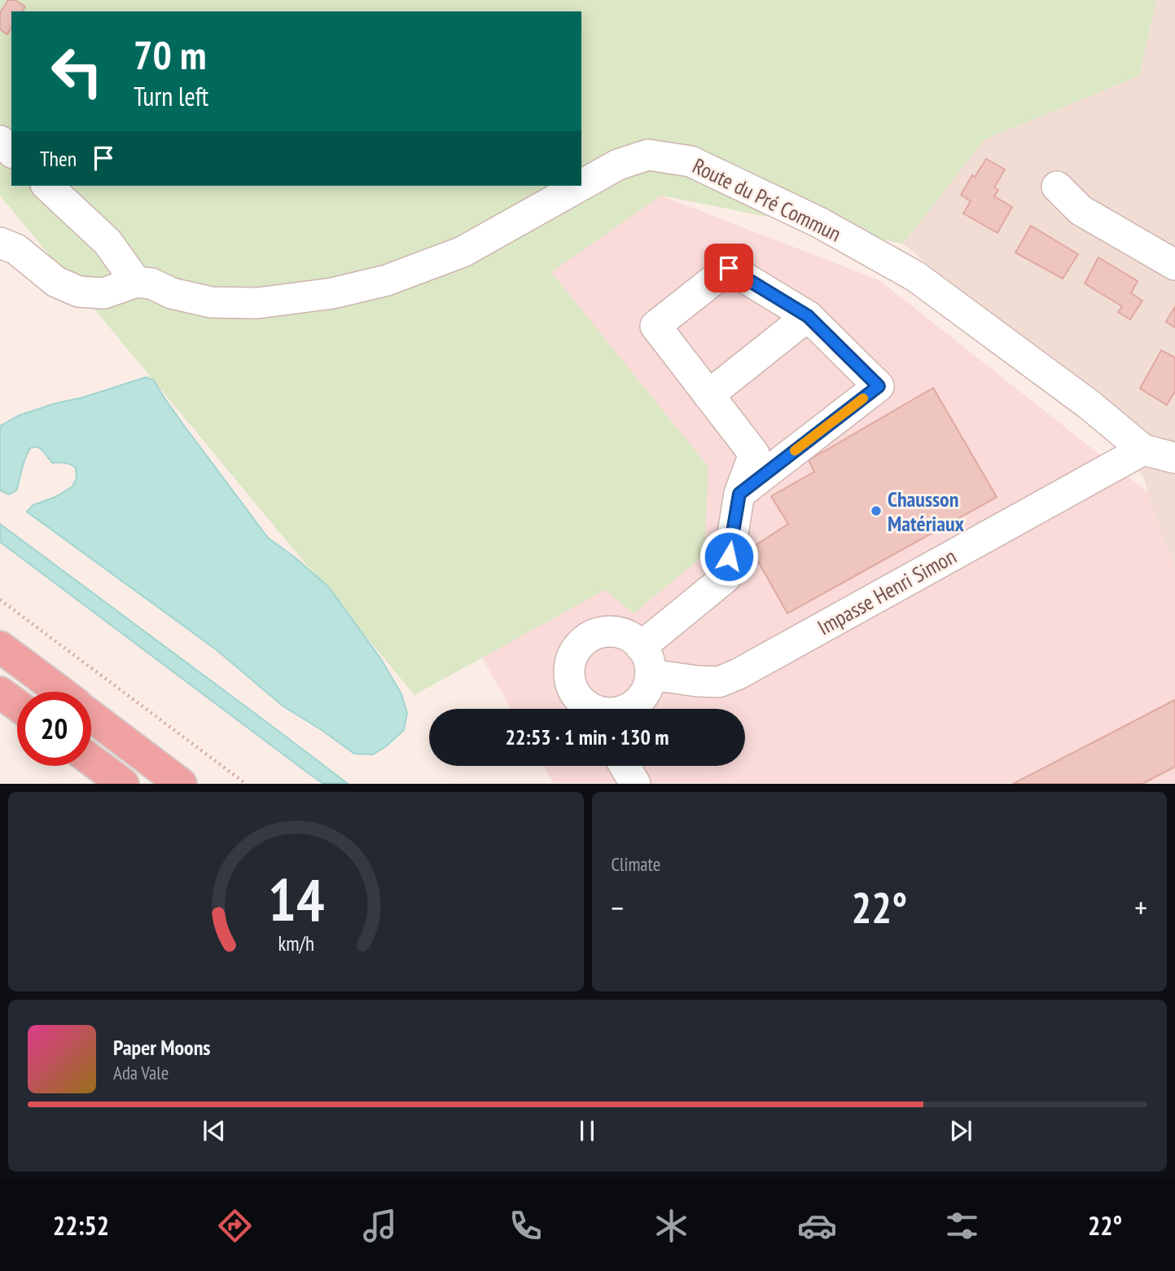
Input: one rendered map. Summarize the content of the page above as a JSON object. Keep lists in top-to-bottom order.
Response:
{
  "streets": {
    "street": ["Route du Pré Commun", "Impasse Henri Simon"]
  },
  "crossings": [
    ["Route du Pré Commun", "Impasse Henri Simon"]
  ],
  "places": ["Chausson Matériaux"],
  "page": {
    "turn": ["70 m", "Turn left"],
    "then": "Then",
    "limit": "20",
    "trip": "22:53 · 1 min · 130 m",
    "tile": "Climate",
    "heat": ["−", "22°", "+"],
    "song": ["Paper Moons", "Ada Vale"],
    "tabs": ["22:52", "22°"],
    "gauge": ["14", "km/h"]
  }
}
